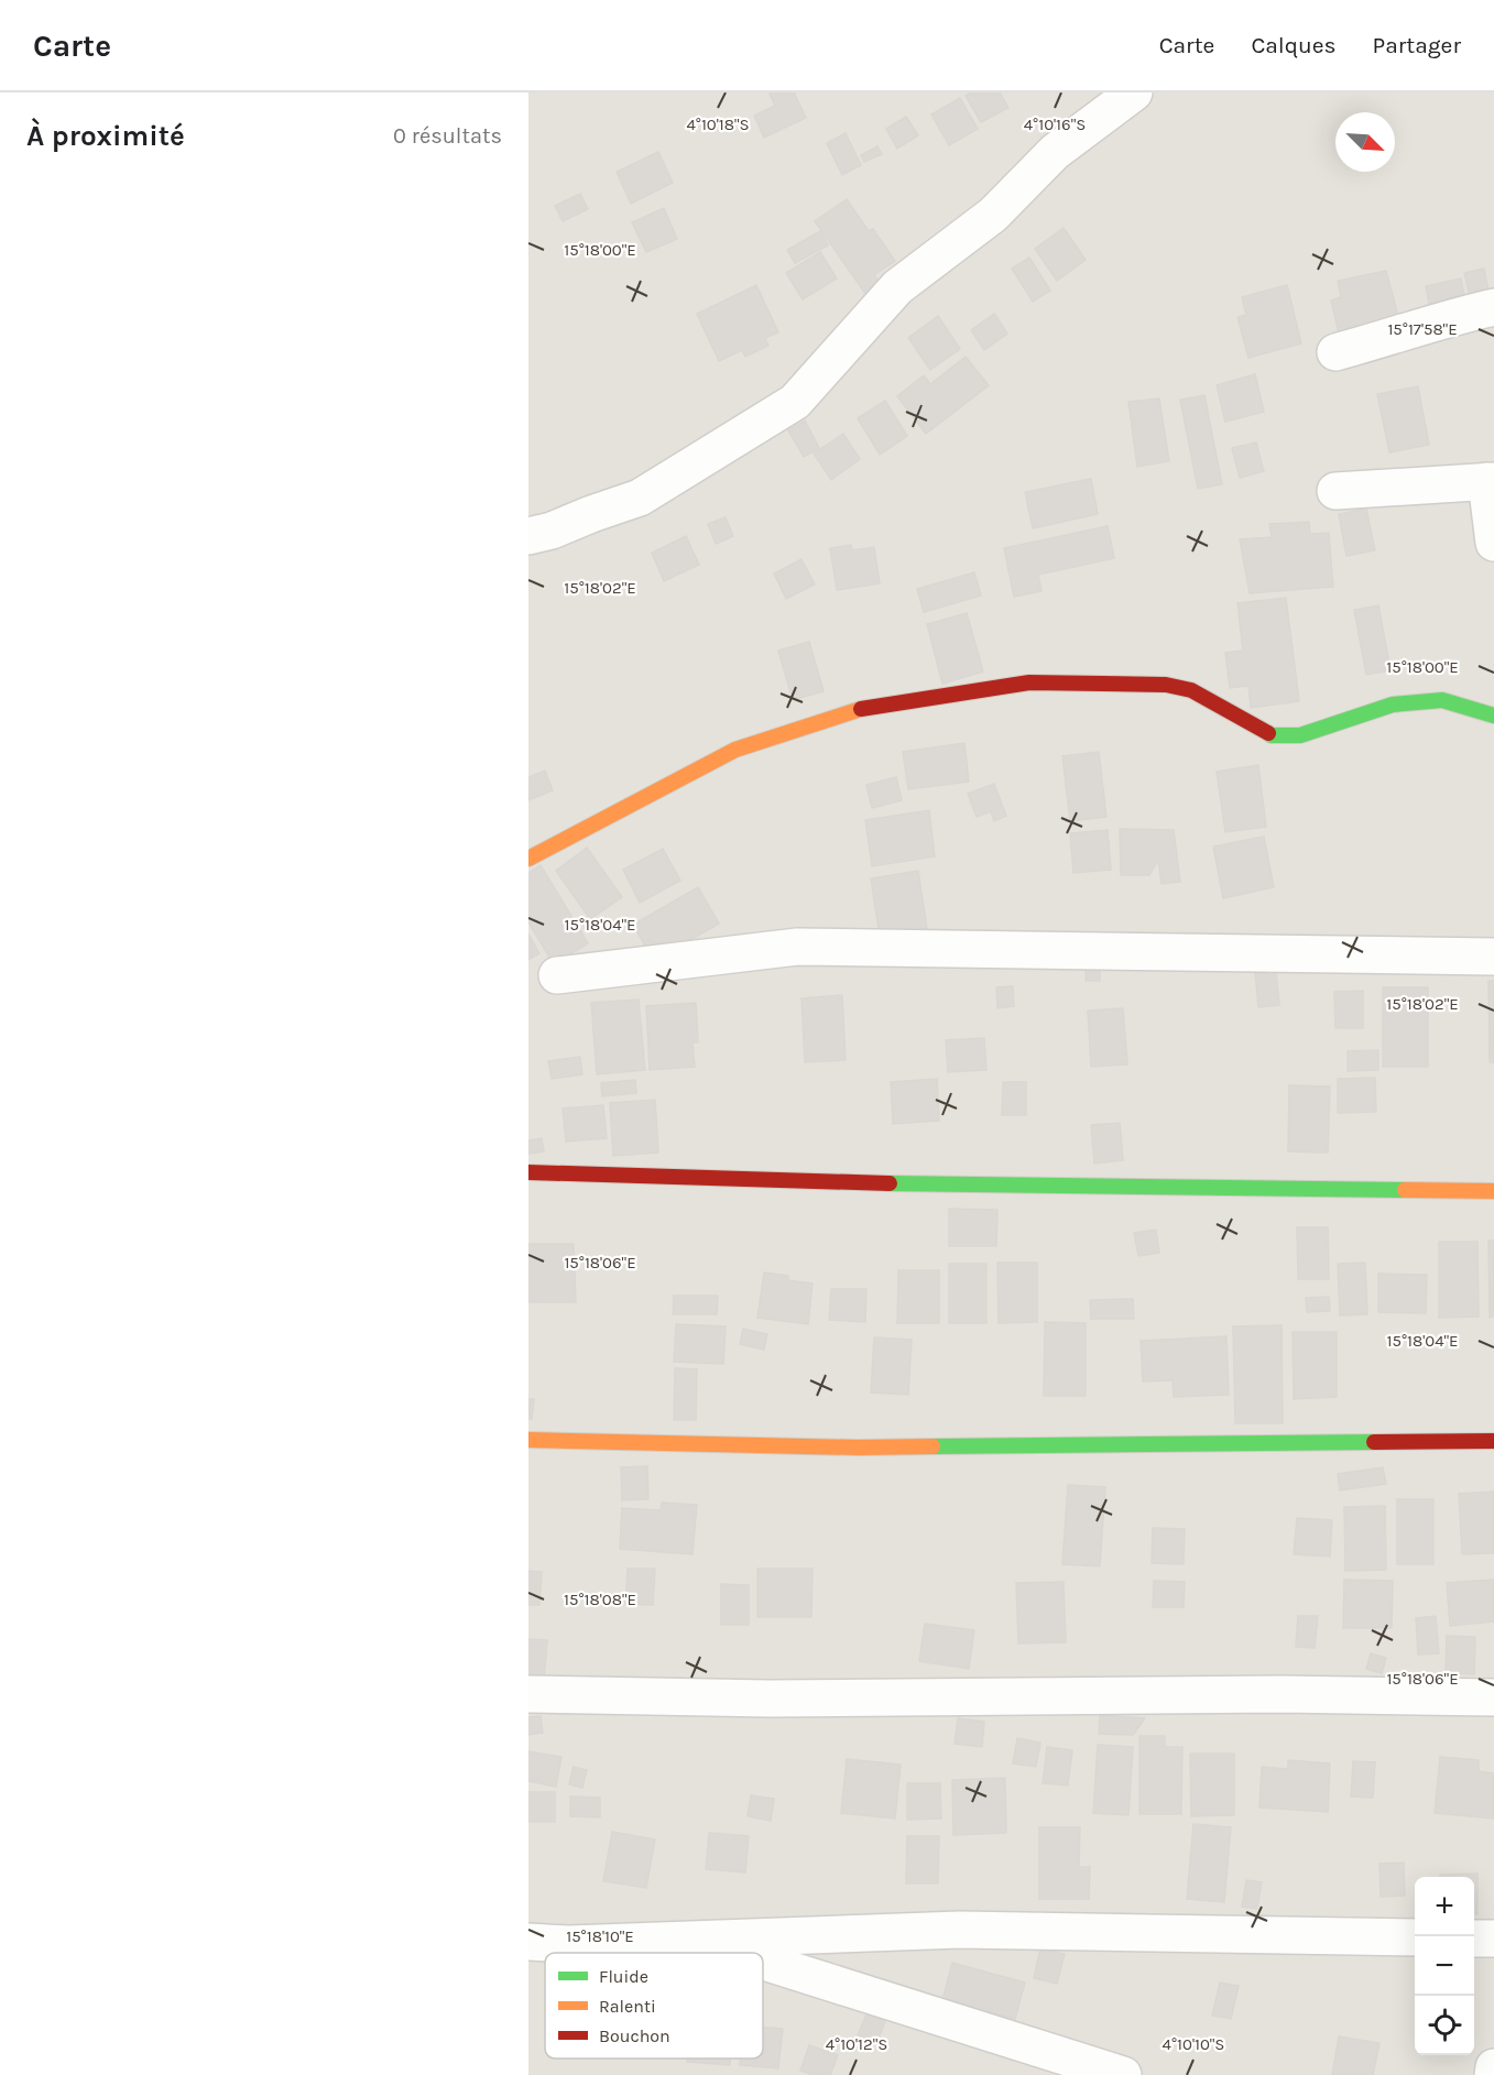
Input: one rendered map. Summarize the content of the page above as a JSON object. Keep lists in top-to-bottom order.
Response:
{
  "legend": ["Fluide", "Ralenti", "Bouchon"],
  "north": "bottom right",
  "page": {
    "header": "Carte",
    "nav": ["Carte", "Calques", "Partager"],
    "heading": ["À proximité", "0 résultats"],
    "map_buttons": ["+", "−"]
  },
  "coordinates": [
    "4°10'16\"S",
    "4°10'18\"S",
    "15°18'00\"E",
    "15°17'58\"E",
    "15°18'02\"E",
    "15°18'04\"E",
    "15°18'06\"E",
    "15°18'08\"E",
    "15°18'10\"E",
    "4°10'12\"S",
    "4°10'10\"S"
  ]
}
